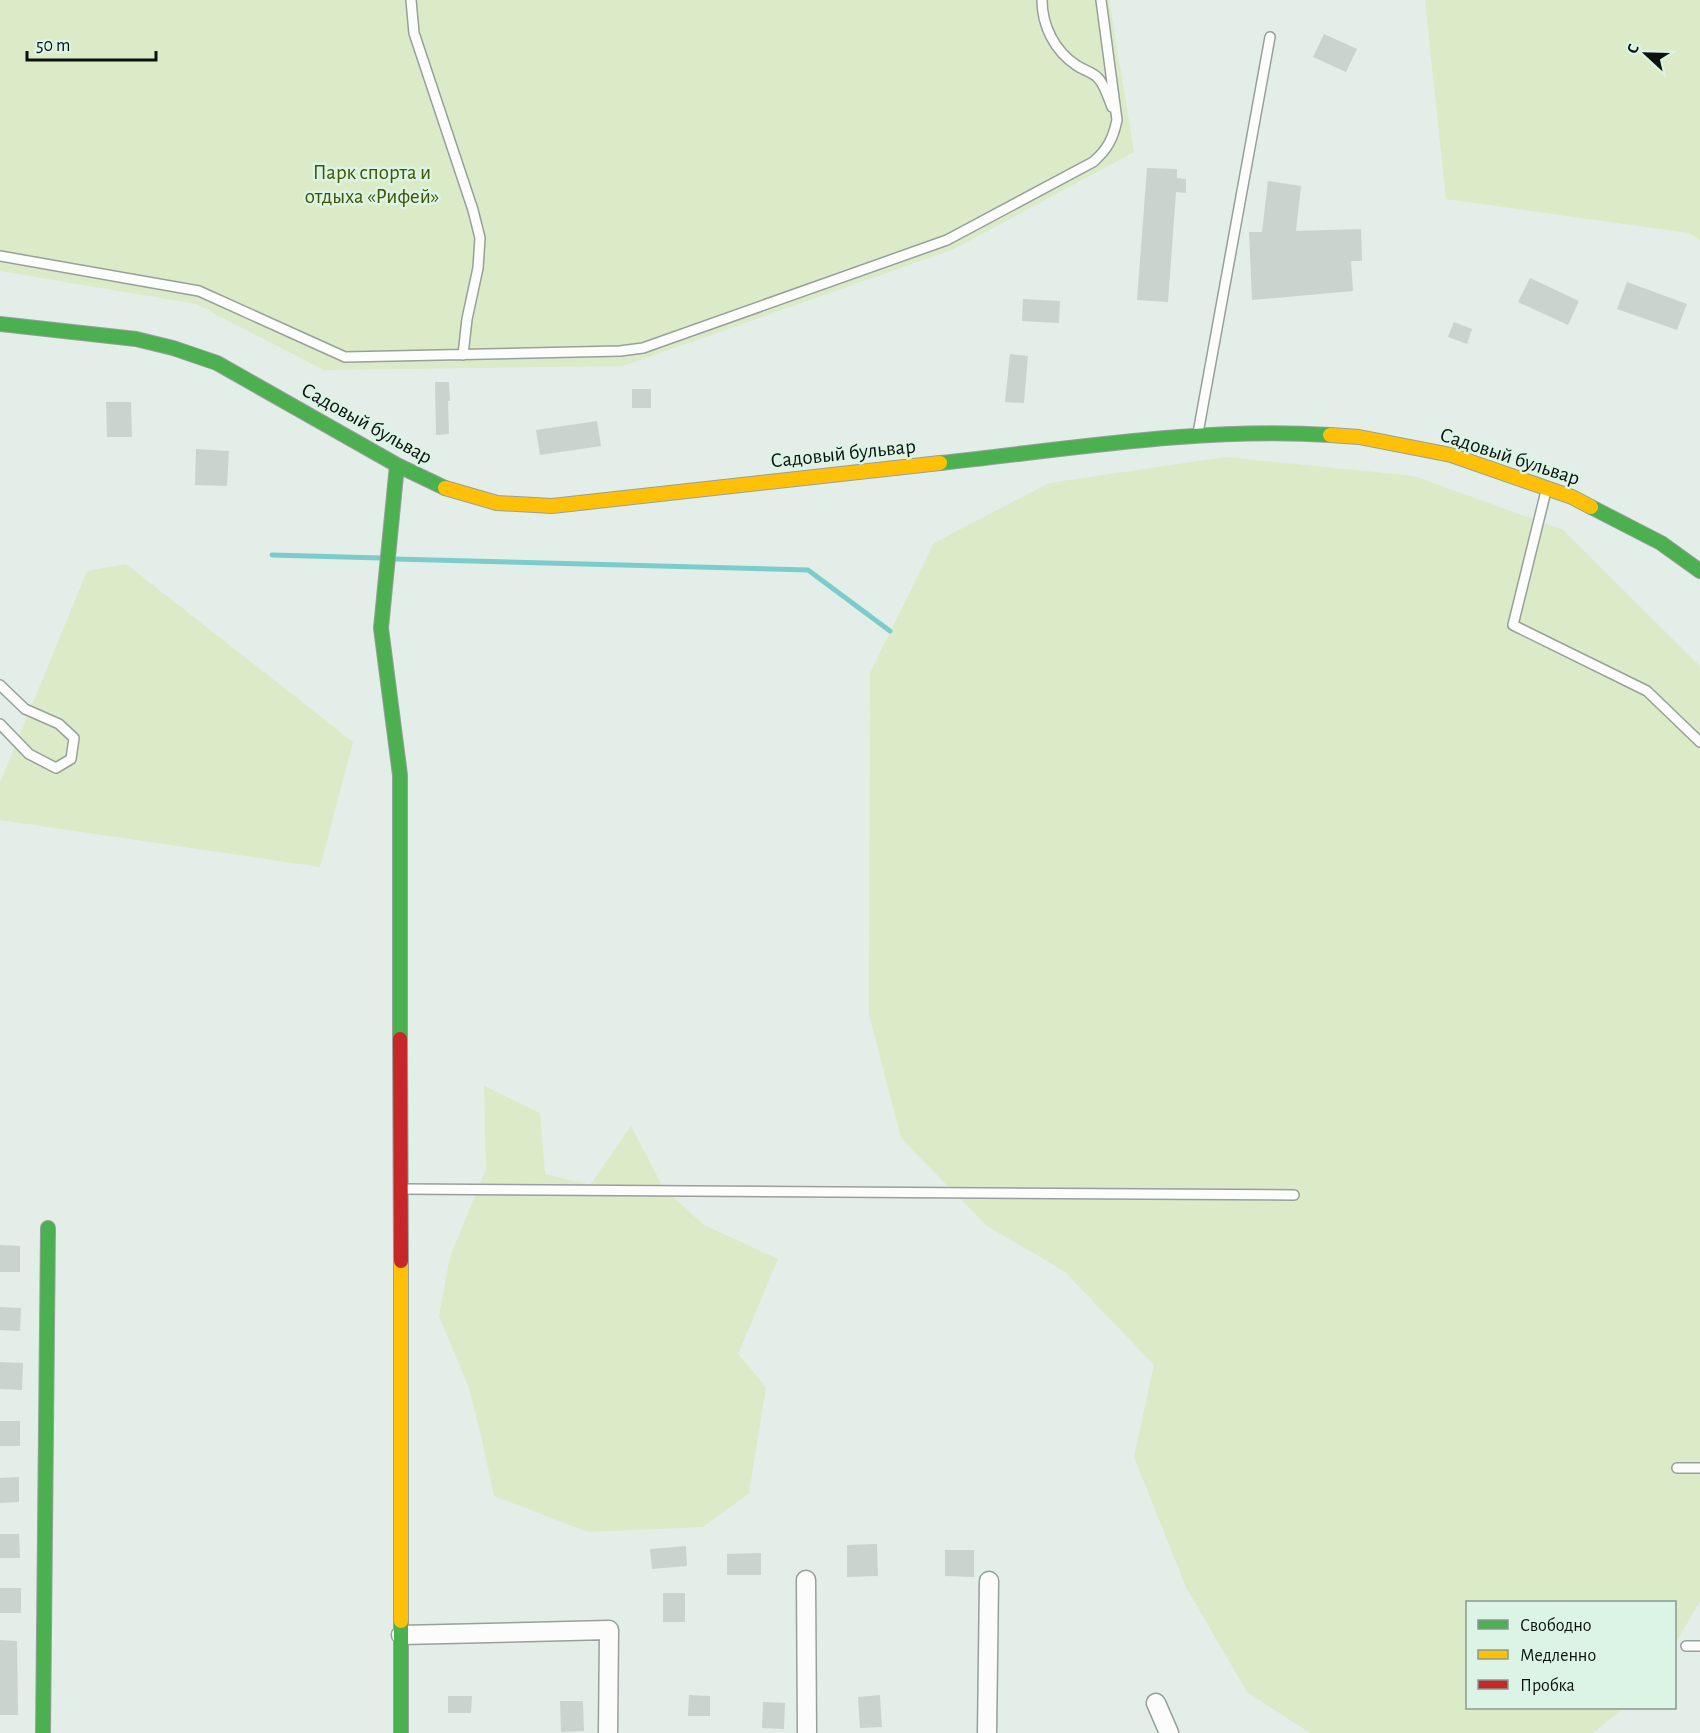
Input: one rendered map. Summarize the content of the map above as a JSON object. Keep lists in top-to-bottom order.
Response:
{
  "streets": {
    "street": ["Садовый бульвар"]
  },
  "parks": ["Парк спорта и отдыха «Рифей»"],
  "legend": ["Свободно", "Медленно", "Пробка"],
  "scale_bar": "50 m",
  "north": "left"
}
